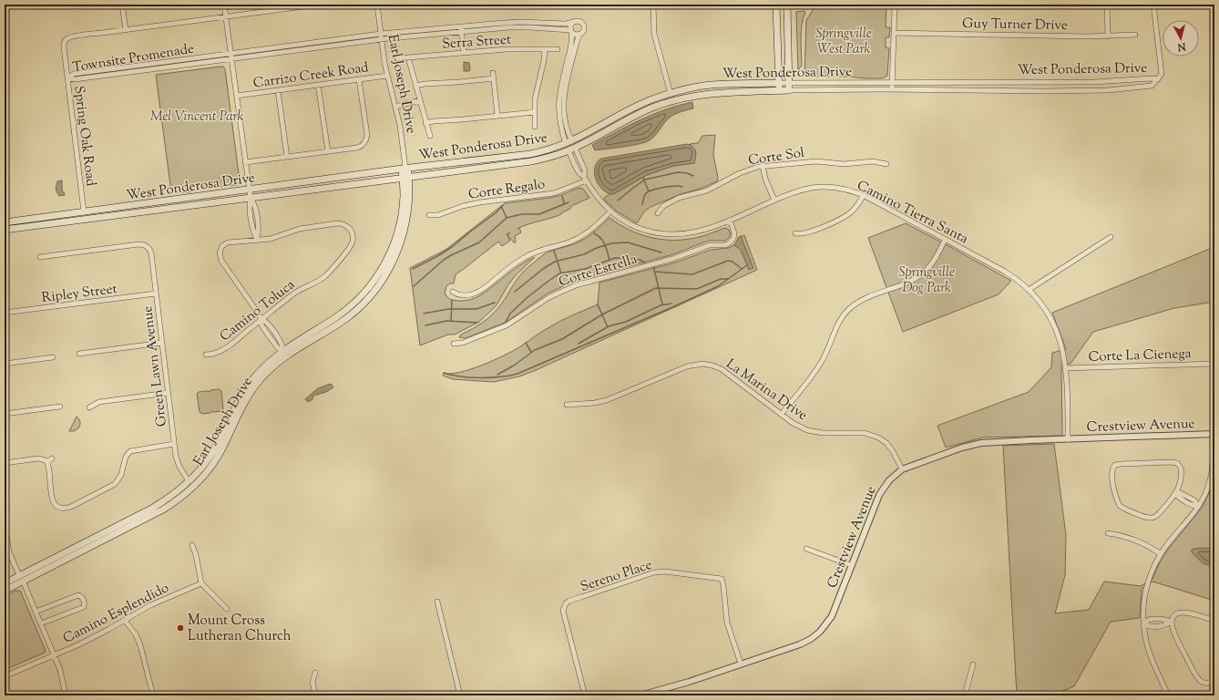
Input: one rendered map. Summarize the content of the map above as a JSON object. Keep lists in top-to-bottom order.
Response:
{
  "streets": {
    "main road": ["West Ponderosa Drive", "Earl Joseph Drive"],
    "street": [
      "Guy Turner Drive",
      "Serra Street",
      "Townsite Promenade",
      "Carrizo Creek Road",
      "Spring Oak Road",
      "Corte Sol",
      "Corte Regalo",
      "Camino Tierra Santa",
      "Corte Estrella",
      "Ripley Street",
      "Camino Toluca",
      "Corte La Cienega",
      "Green Lawn Avenue",
      "La Marina Drive",
      "Crestview Avenue",
      "Sereno Place",
      "Camino Esplendido"
    ]
  },
  "crossings": [
    ["Townsite Promenade", "Earl Joseph Drive"],
    ["Townsite Promenade", "Spring Oak Road"],
    ["West Ponderosa Drive", "Earl Joseph Drive"],
    ["West Ponderosa Drive", "Spring Oak Road"],
    ["West Ponderosa Drive", "Camino Tierra Santa"],
    ["Carrizo Creek Road", "Earl Joseph Drive"],
    ["Earl Joseph Drive", "Green Lawn Avenue"],
    ["Corte Regalo", "Camino Tierra Santa"],
    ["Camino Tierra Santa", "Corte Estrella"],
    ["Camino Tierra Santa", "Corte La Cienega"],
    ["Camino Tierra Santa", "Crestview Avenue"],
    ["Ripley Street", "Green Lawn Avenue"],
    ["La Marina Drive", "Crestview Avenue"],
    ["Crestview Avenue", "Sereno Place"]
  ],
  "parks": ["Springville West Park", "Mel Vincent Park", "Springville Dog Park"],
  "places": ["Mount Cross Lutheran Church"],
  "north": "bottom"
}
